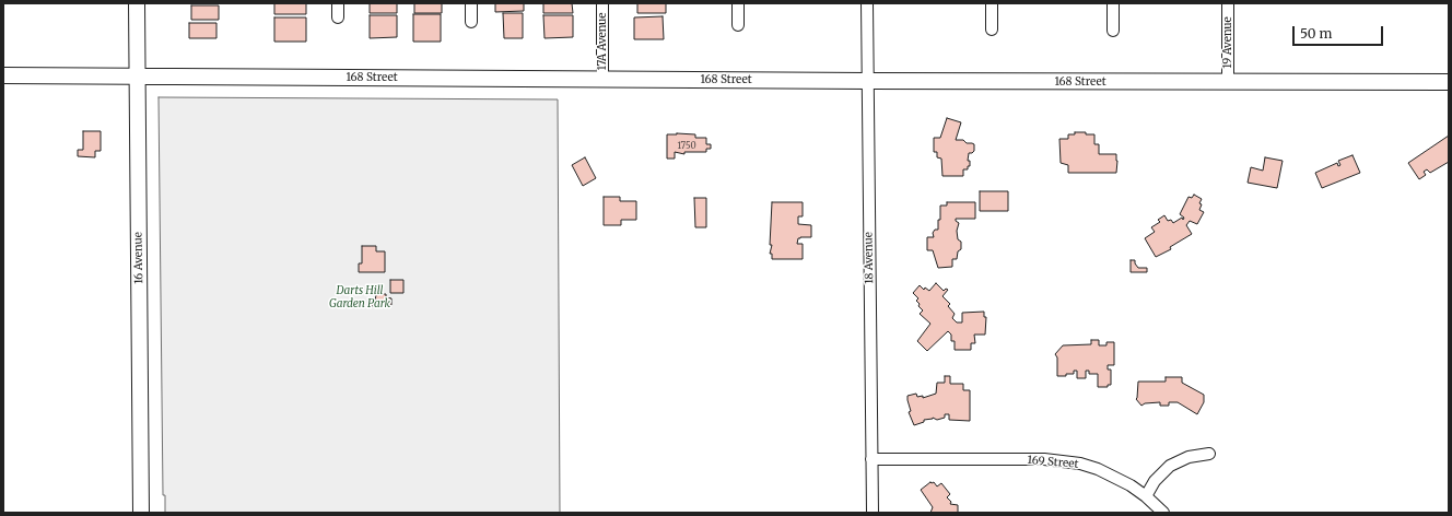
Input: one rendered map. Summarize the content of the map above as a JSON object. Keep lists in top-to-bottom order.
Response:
{
  "streets": {
    "main road": ["168 Street", "16 Avenue"],
    "street": [
      "17A Avenue",
      "19 Avenue",
      "18 Avenue",
      "169 Street"
    ]
  },
  "crossings": [
    ["17A Avenue", "168 Street"],
    ["19 Avenue", "168 Street"],
    ["168 Street", "16 Avenue"],
    ["168 Street", "18 Avenue"],
    ["18 Avenue", "169 Street"]
  ],
  "parks": ["Darts Hill Garden Park"],
  "house_numbers": ["1750"],
  "scale_bar": "50 m"
}
